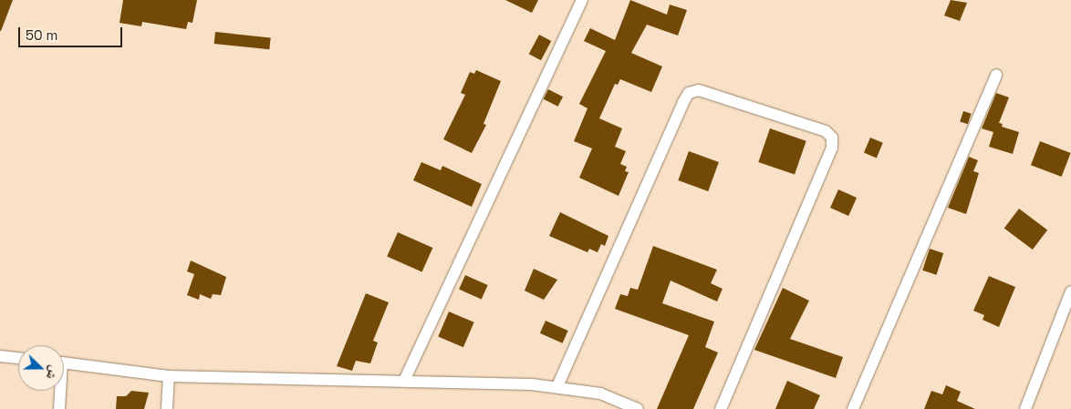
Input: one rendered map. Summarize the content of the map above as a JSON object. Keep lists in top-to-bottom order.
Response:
{
  "scale_bar": "50 m",
  "north": "right"
}
